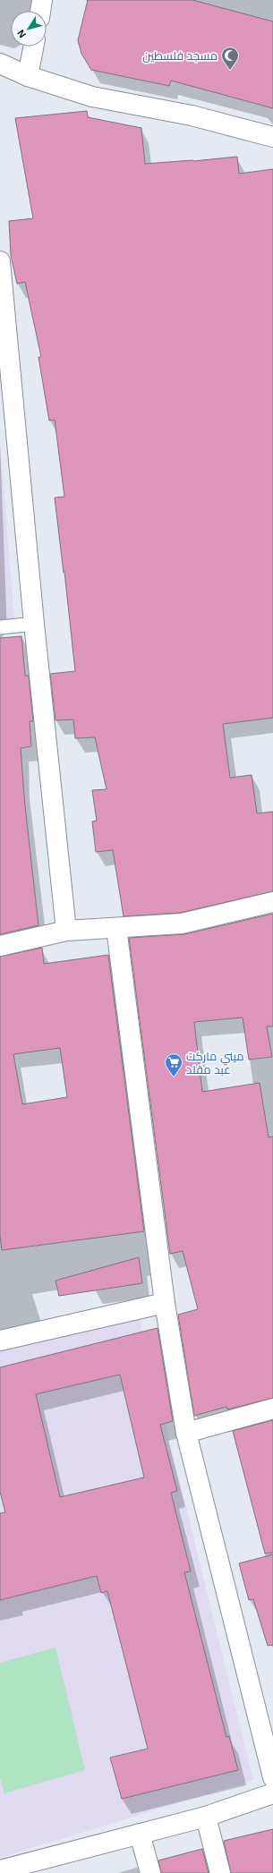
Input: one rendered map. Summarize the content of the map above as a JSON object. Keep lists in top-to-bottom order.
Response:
{
  "places": {
    "mosque": ["مسجد فلسطين"],
    "supermarket": ["ميني ماركت عبد مقلد"]
  },
  "north": "bottom left"
}
